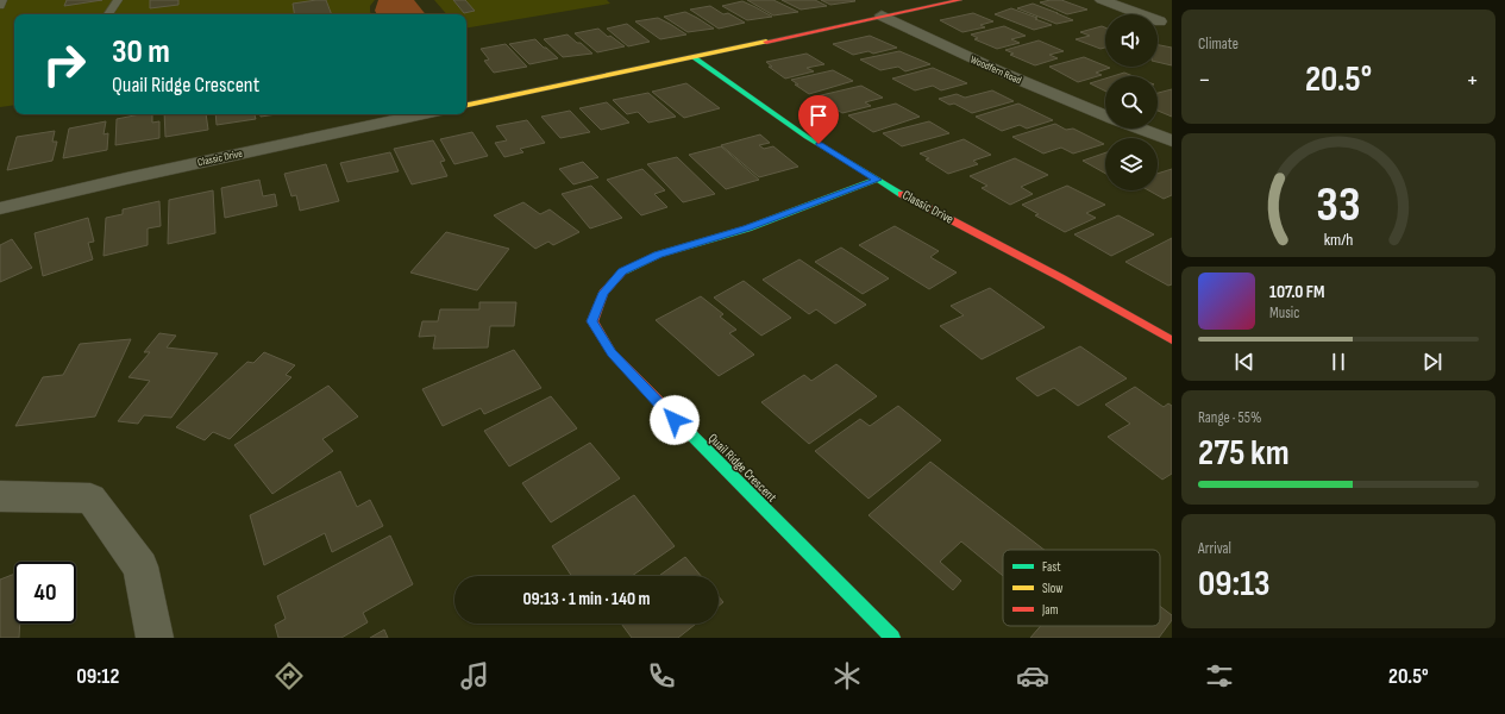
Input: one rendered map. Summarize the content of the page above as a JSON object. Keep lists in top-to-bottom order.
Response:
{
  "streets": {
    "street": ["Woodfern Road", "Classic Drive", "Quail Ridge Crescent"]
  },
  "crossings": [
    ["Classic Drive", "Quail Ridge Crescent"]
  ],
  "legend": ["Fast", "Slow", "Jam"],
  "page": {
    "tile": [
      "Climate",
      ["Range · 55%", "275 km"],
      ["Arrival", "09:13"]
    ],
    "turn": ["30 m", "Quail Ridge Crescent"],
    "heat": ["−", "20.5°", "+"],
    "song": ["107.0 FM", "Music"],
    "limit": "40",
    "trip": "09:13 · 1 min · 140 m",
    "tabs": ["09:12", "20.5°"],
    "gauge": ["33", "km/h"]
  }
}
